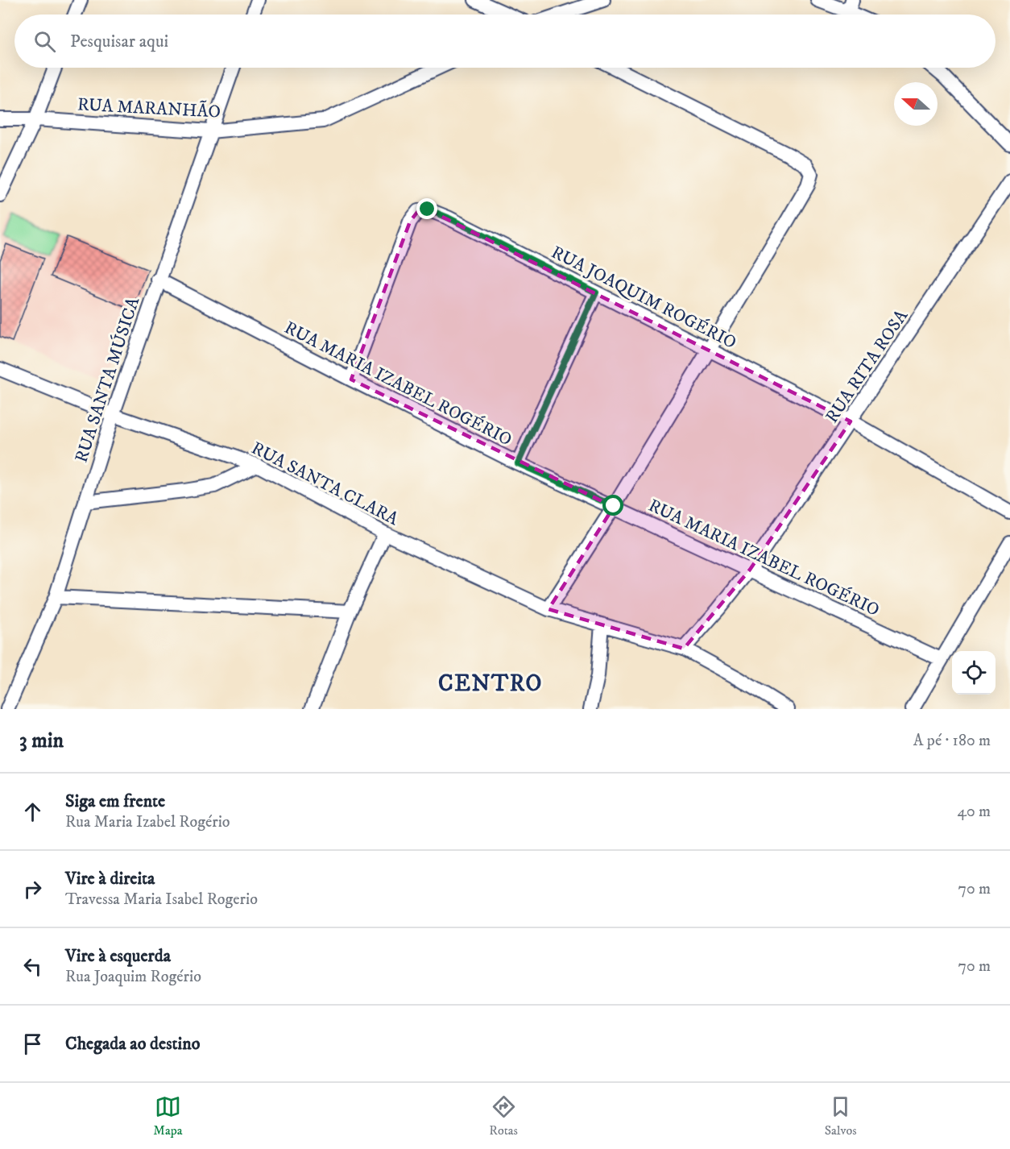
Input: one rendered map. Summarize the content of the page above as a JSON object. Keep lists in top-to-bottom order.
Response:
{
  "streets": {
    "street": [
      "RUA MARANHÃO",
      "RUA JOAQUIM ROGÉRIO",
      "RUA RITA ROSA",
      "RUA SANTA MÚSICA",
      "RUA MARIA IZABEL ROGÉRIO",
      "RUA SANTA CLARA"
    ]
  },
  "crossings": [
    ["RUA MARANHÃO", "RUA SANTA MÚSICA"],
    ["RUA JOAQUIM ROGÉRIO", "RUA RITA ROSA"],
    ["RUA JOAQUIM ROGÉRIO", "RUA MARIA IZABEL ROGÉRIO"],
    ["RUA RITA ROSA", "RUA MARIA IZABEL ROGÉRIO"],
    ["RUA RITA ROSA", "RUA SANTA CLARA"],
    ["RUA SANTA MÚSICA", "RUA MARIA IZABEL ROGÉRIO"],
    ["RUA SANTA MÚSICA", "RUA SANTA CLARA"]
  ],
  "districts": ["CENTRO"],
  "north": "left",
  "page": {
    "search": "Pesquisar aqui",
    "heading": ["3 min", "A pé · 180 m"],
    "list": [
      ["Siga em frente", "Rua Maria Izabel Rogério", "40 m"],
      ["Vire à direita", "Travessa Maria Isabel Rogerio", "70 m"],
      ["Vire à esquerda", "Rua Joaquim Rogério", "70 m"],
      "Chegada ao destino"
    ],
    "nav": ["Mapa", "Rotas", "Salvos"]
  }
}
